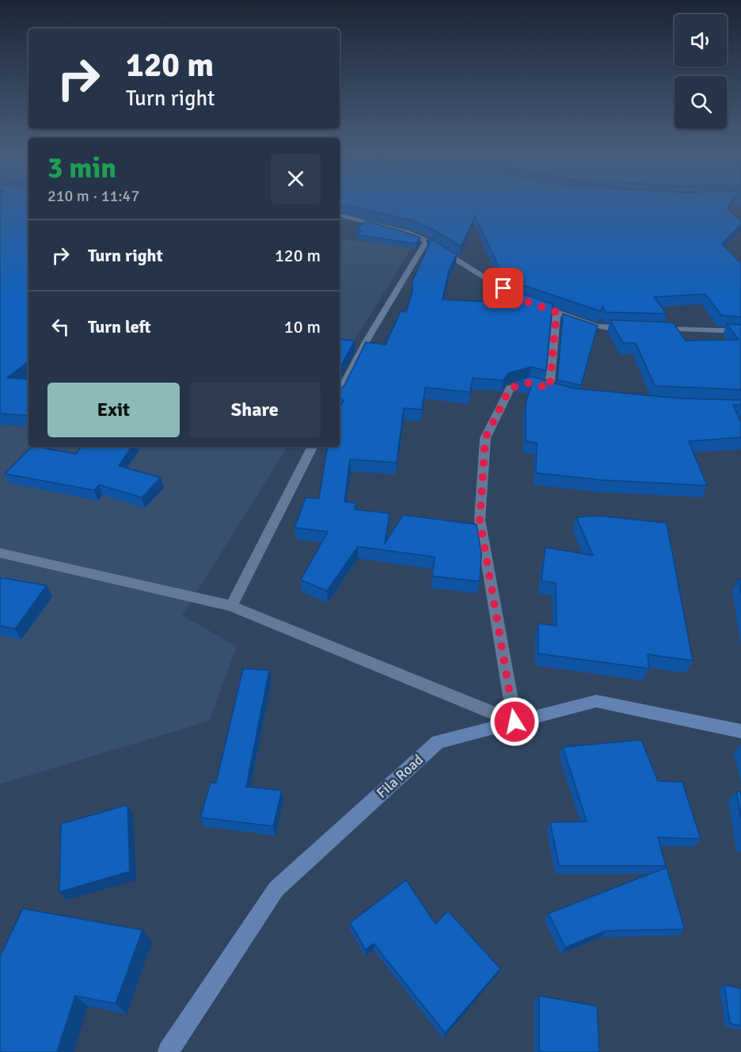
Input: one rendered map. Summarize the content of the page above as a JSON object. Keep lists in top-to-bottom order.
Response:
{
  "streets": {
    "street": ["Fila Road"]
  },
  "page": {
    "turn": ["120 m", "Turn right"],
    "heading": ["3 min", "210 m · 11:47"],
    "list": [
      {
        "name": "Turn right",
        "value": "120 m"
      },
      {
        "name": "Turn left",
        "value": "10 m"
      }
    ],
    "buttons": ["Exit", "Share"]
  }
}
